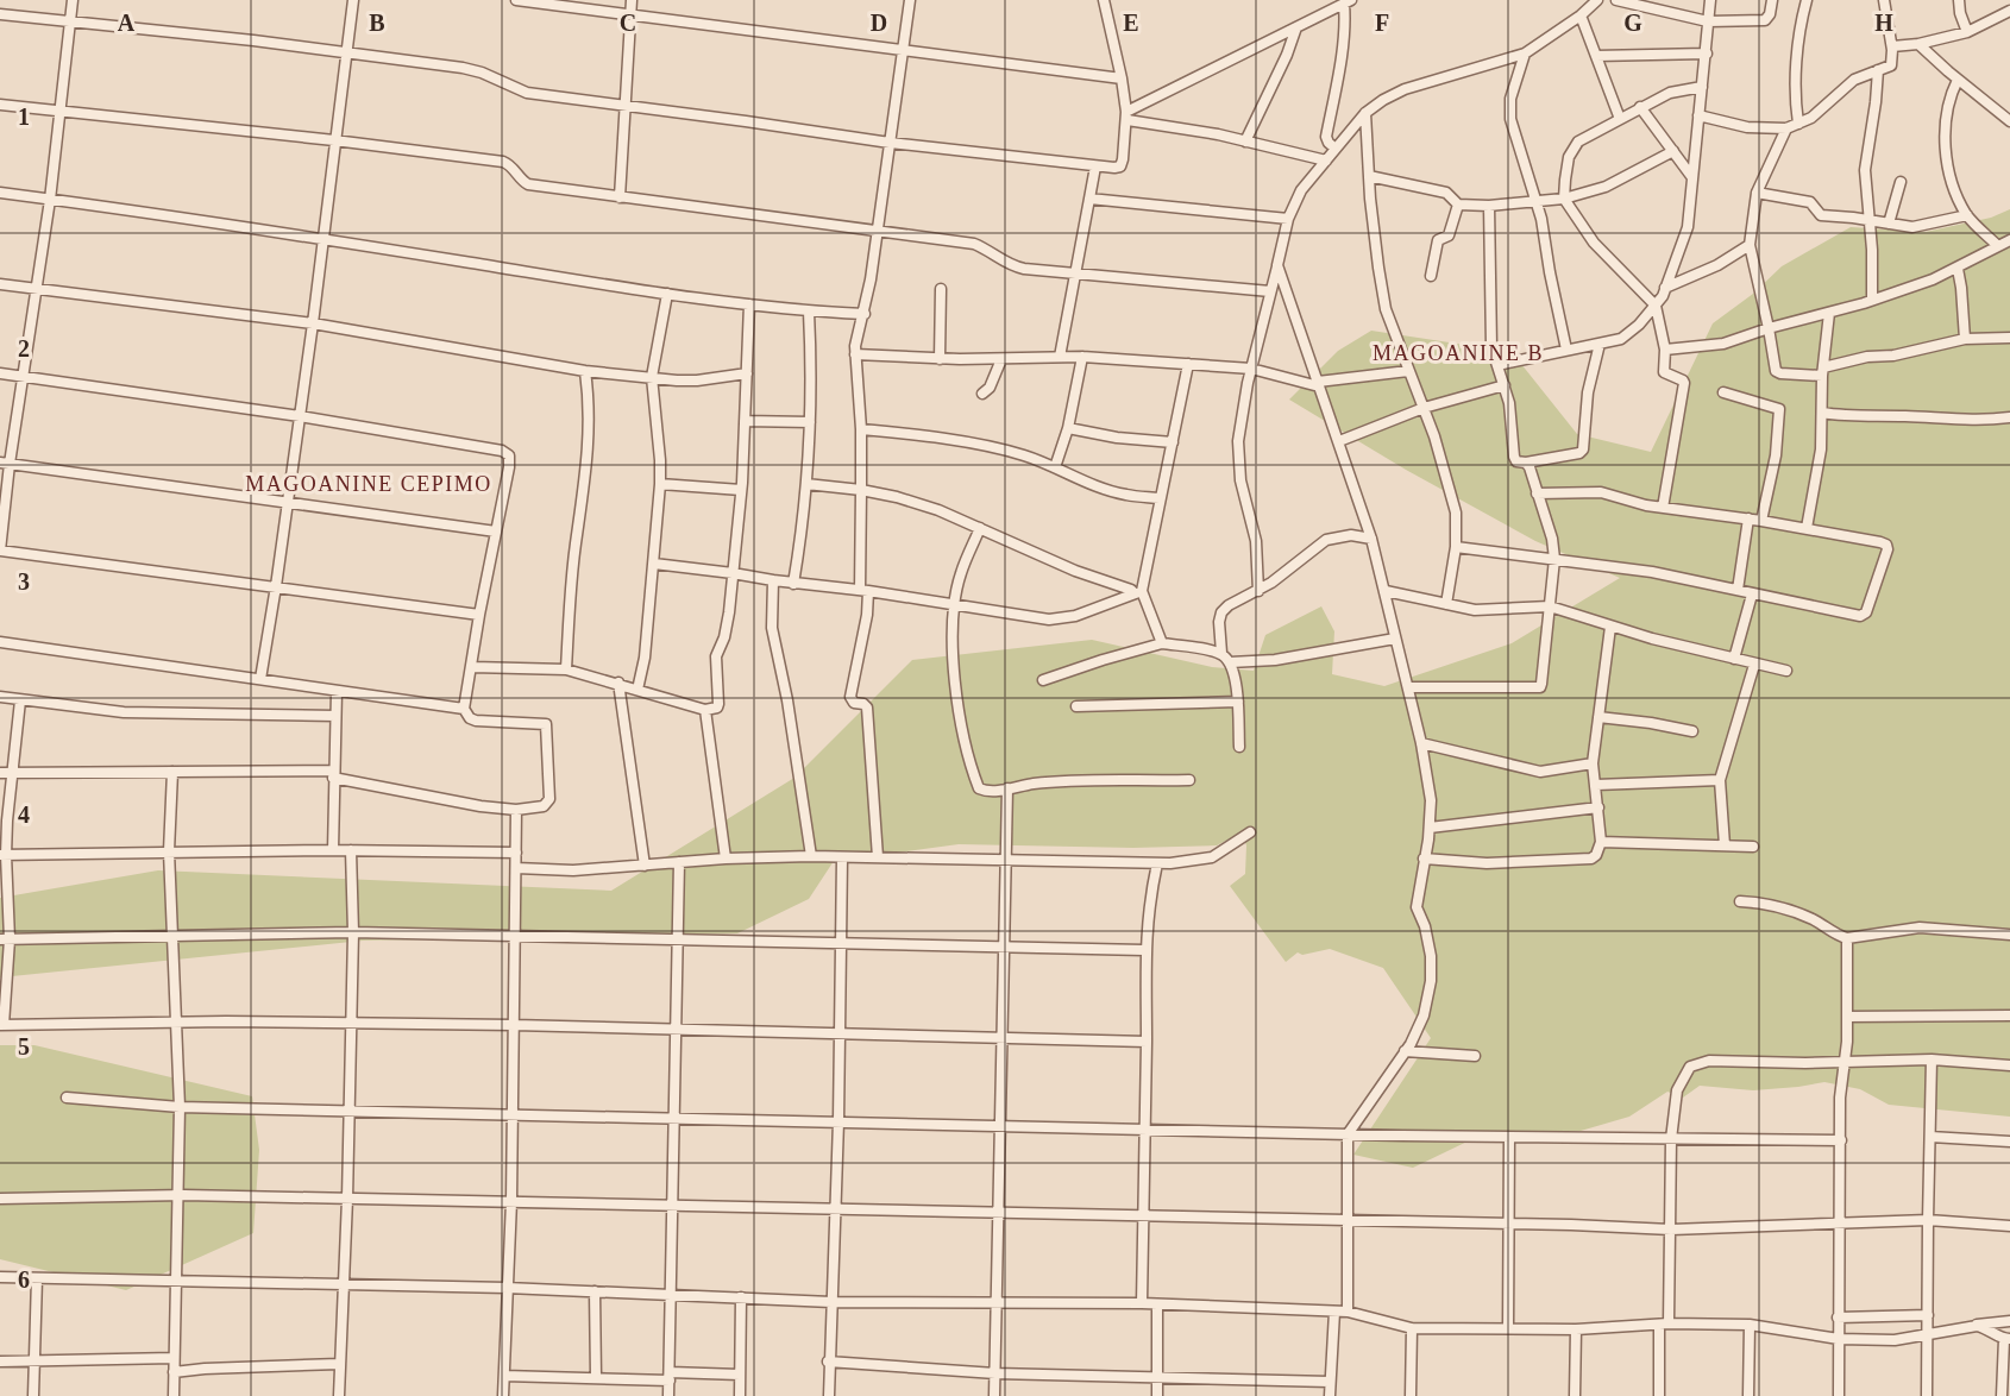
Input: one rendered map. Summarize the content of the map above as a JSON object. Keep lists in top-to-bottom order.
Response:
{
  "districts": ["MAGOANINE B", "MAGOANINE CEPIMO"],
  "grid": {
    "columns": [
      "A",
      "B",
      "C",
      "D",
      "E",
      "F",
      "G",
      "H"
    ],
    "rows": [
      "1",
      "2",
      "3",
      "4",
      "5",
      "6"
    ]
  }
}
